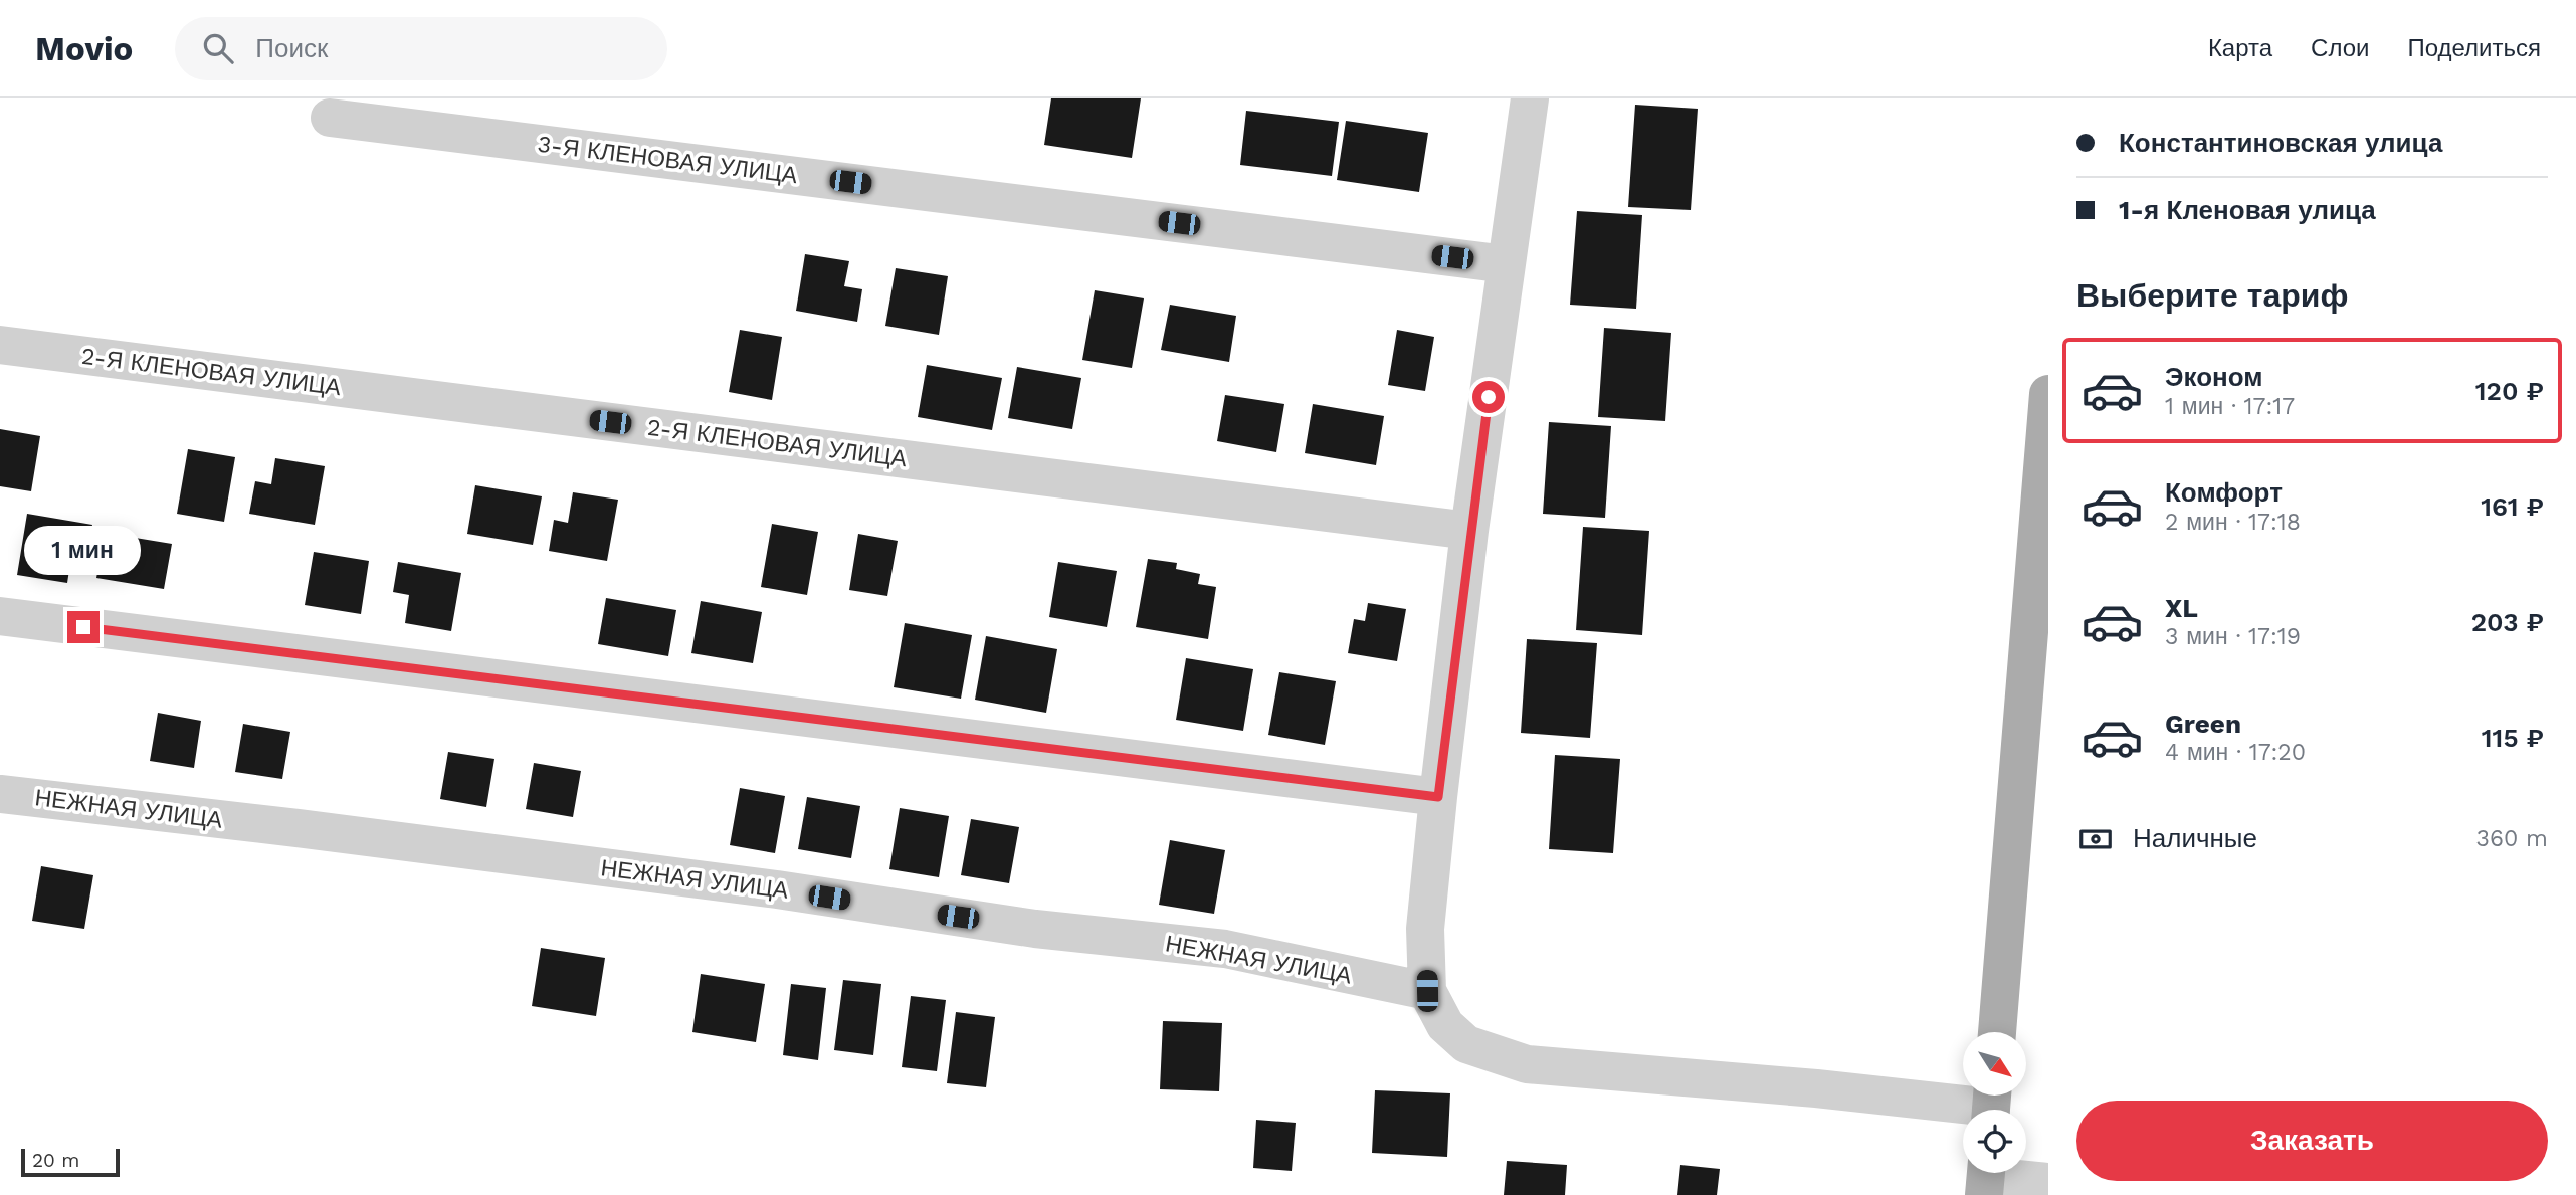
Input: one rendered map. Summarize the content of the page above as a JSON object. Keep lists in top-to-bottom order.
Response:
{
  "streets": {
    "street": ["3-Я КЛЕНОВАЯ УЛИЦА", "2-Я КЛЕНОВАЯ УЛИЦА", "НЕЖНАЯ УЛИЦА"]
  },
  "scale_bar": "20 m",
  "north": "bottom right",
  "page": {
    "header": "Movio",
    "search": "Поиск",
    "nav": ["Карта", "Слои", "Поделиться"],
    "banner": ["Константиновская улица", "1-я Кленовая улица"],
    "heading": "Выберите тариф",
    "list": [
      {
        "name": "Эконом",
        "note": "1 мин · 17:17",
        "value": "120 ₽"
      },
      {
        "name": "Комфорт",
        "note": "2 мин · 17:18",
        "value": "161 ₽"
      },
      {
        "name": "XL",
        "note": "3 мин · 17:19",
        "value": "203 ₽"
      },
      {
        "name": "Green",
        "note": "4 мин · 17:20",
        "value": "115 ₽"
      }
    ],
    "bubble": "1 мин",
    "pay": ["Наличные", "360 m"],
    "buttons": "Заказать",
    "scale": "20 m"
  }
}
